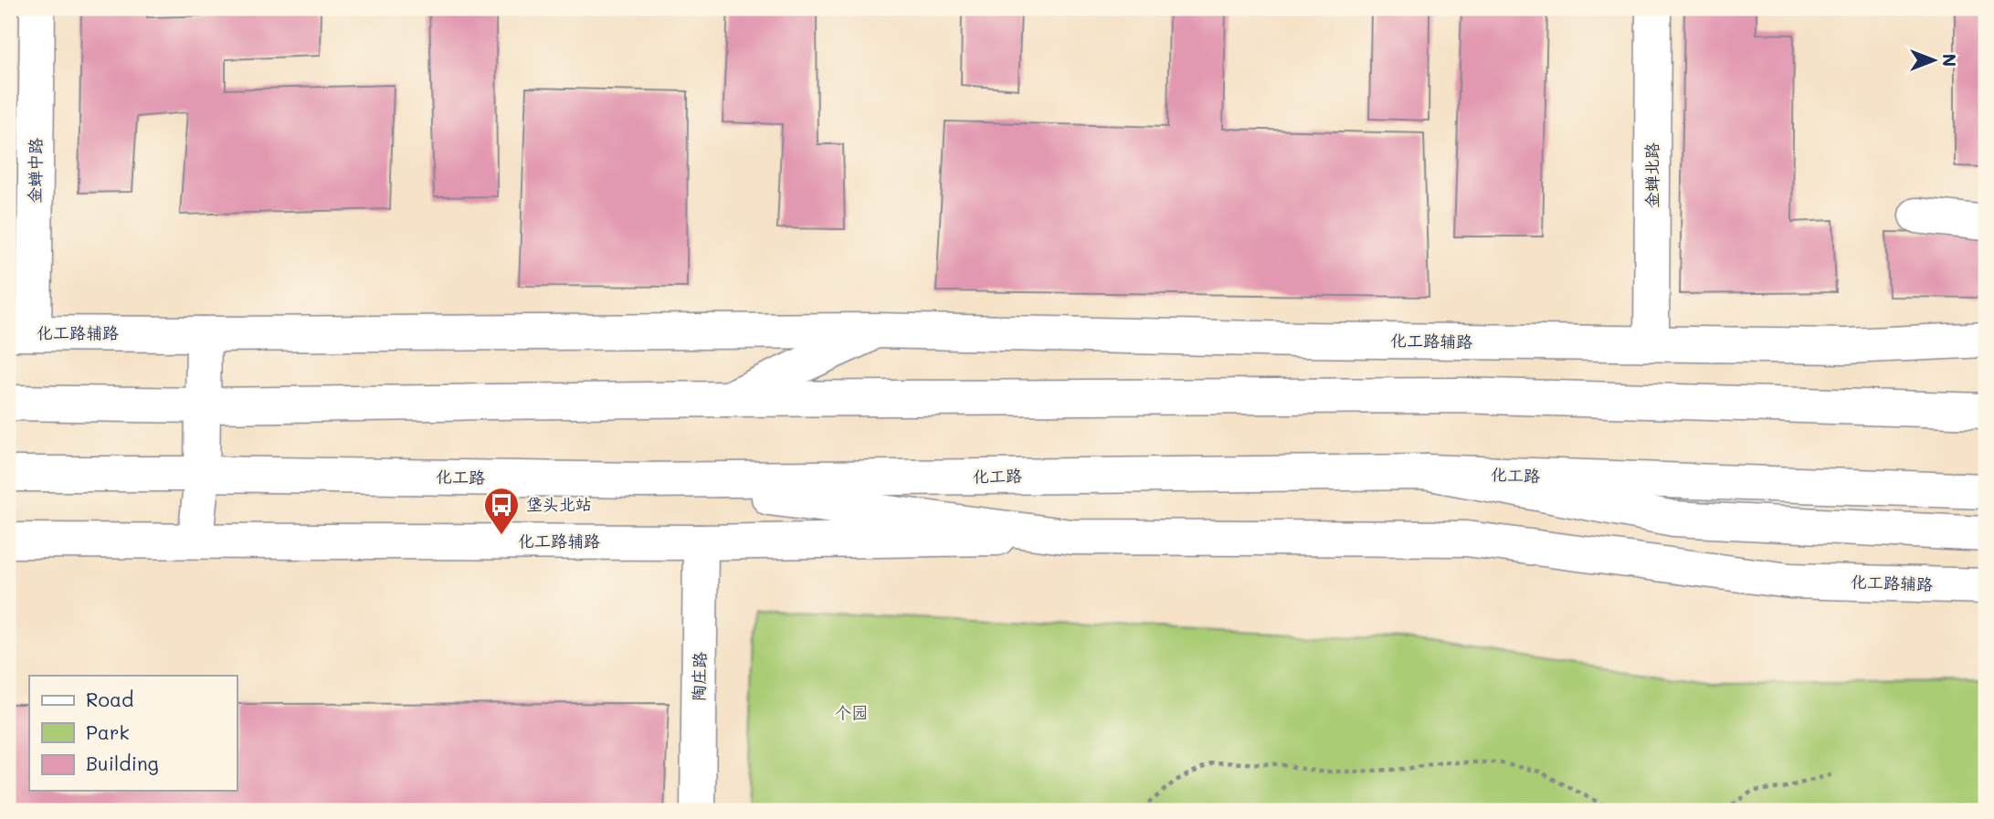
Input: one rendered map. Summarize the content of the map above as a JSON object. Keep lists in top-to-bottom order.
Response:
{
  "streets": {
    "main road": [
      "金蝉中路",
      "金蝉北路",
      "化工路辅路",
      "化工路",
      "陶庄路"
    ]
  },
  "crossings": [
    ["金蝉中路", "化工路辅路"],
    ["金蝉北路", "化工路辅路"],
    ["化工路辅路", "化工路"],
    ["化工路辅路", "陶庄路"]
  ],
  "parks": ["个园"],
  "places": {
    "bus stop": ["垡头北站"]
  },
  "legend": ["Road", "Park", "Building"],
  "north": "right"
}
